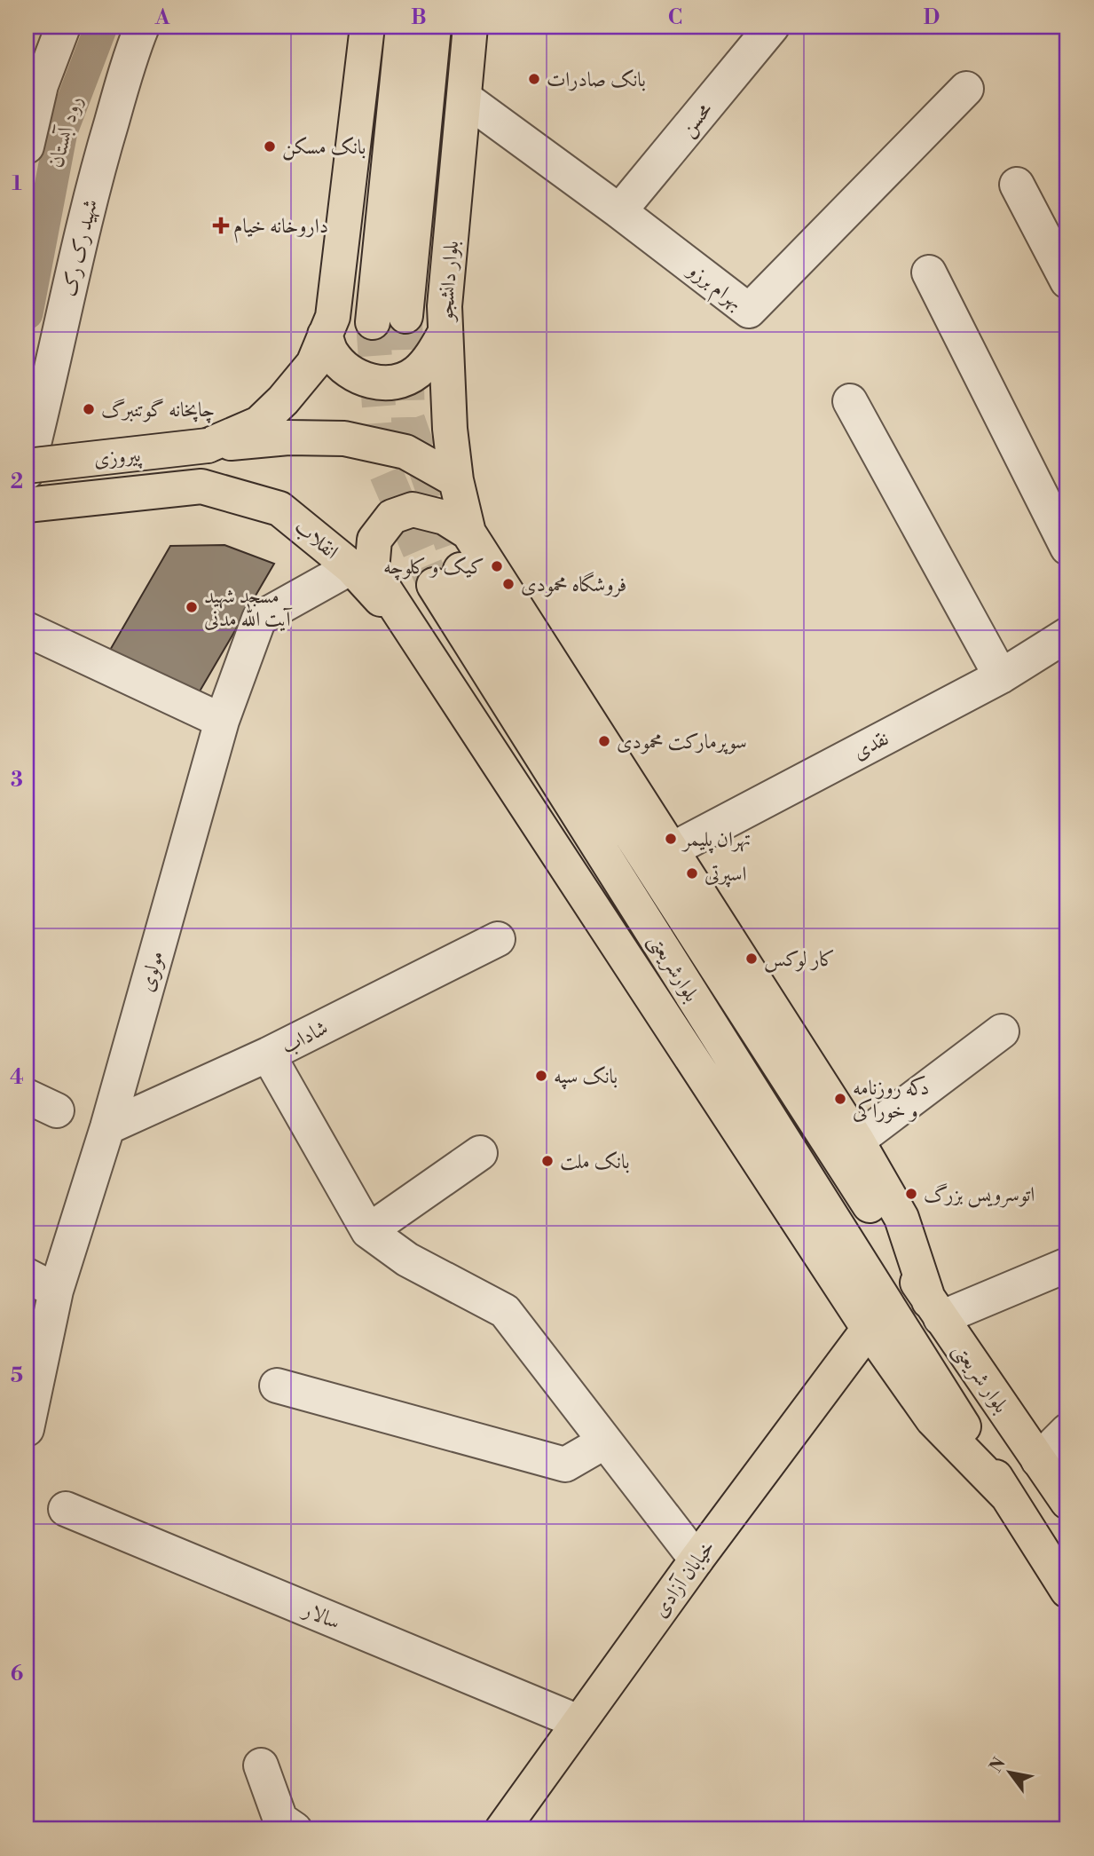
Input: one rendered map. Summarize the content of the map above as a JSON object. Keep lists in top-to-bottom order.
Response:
{
  "streets": {
    "main road": [
      "بلوار دانشجو",
      "پیروزی",
      "انقلاب",
      "بلوارشریعتی",
      "بلوار شریعتی",
      "خیابان آزادی"
    ],
    "street": [
      "محسن",
      "شهید رک رک",
      "بهرام برزو",
      "نقدی",
      "مولوی",
      "شاداب",
      "سالار"
    ]
  },
  "crossings": [
    ["محسن", "بهرام برزو"],
    ["بلوار دانشجو", "بهرام برزو"],
    ["پیروزی", "انقلاب"],
    ["انقلاب", "مولوی"],
    ["بلوارشریعتی", "بلوار شریعتی"],
    ["مولوی", "شاداب"],
    ["خیابان آزادی", "سالار"]
  ],
  "water": ["رود آبستان"],
  "places": {
    "other": [
      "بانک صادرات",
      "بانک مسکن",
      "چاپخانه گوتنبرگ",
      "کیک و کلوچه",
      "فروشگاه محمودی",
      "مسجد شهید آیت الله مدنی",
      "سوپرمارکت محمودی",
      "تهران پلیمر",
      "اسپرتی",
      "کار لوکس",
      "بانک سپه",
      "دکه روزنامه و خوراکی",
      "بانک ملت",
      "اتوسرویس بزرگ"
    ],
    "health": ["داروخانه خیام"]
  },
  "north": "top left",
  "grid": {
    "columns": [
      "A",
      "B",
      "C",
      "D"
    ],
    "rows": [
      "1",
      "2",
      "3",
      "4",
      "5",
      "6"
    ]
  }
}
